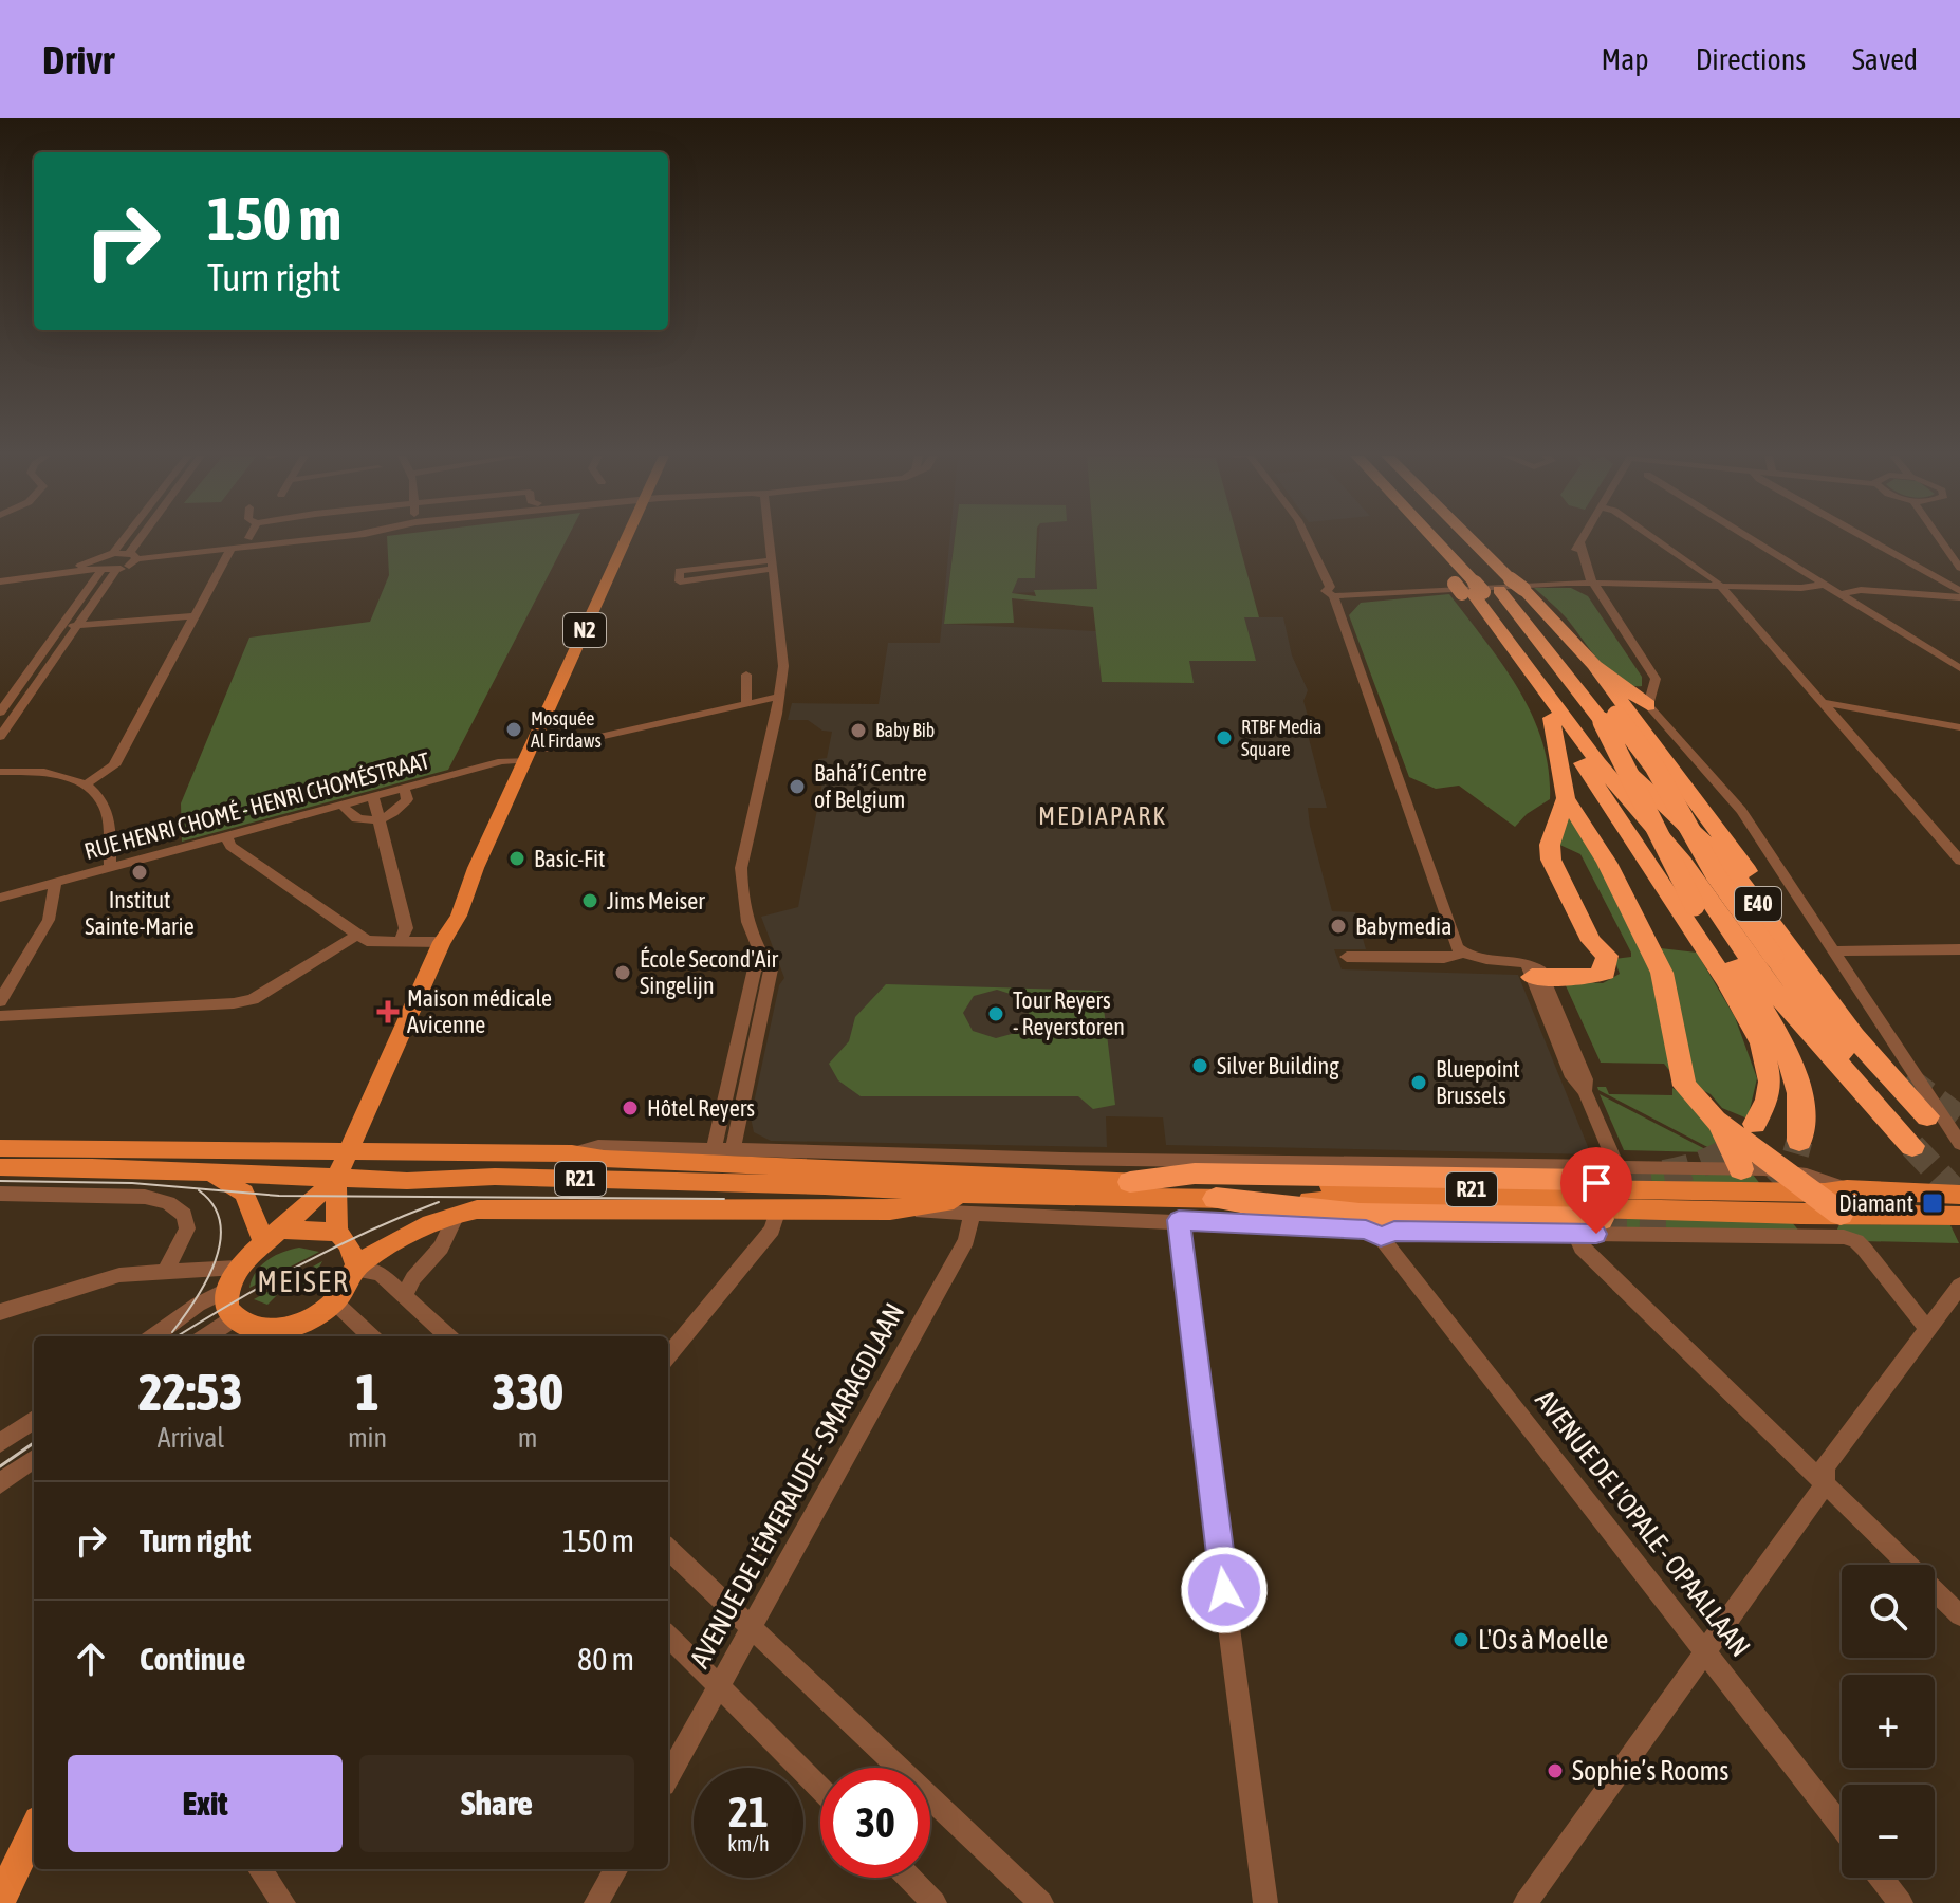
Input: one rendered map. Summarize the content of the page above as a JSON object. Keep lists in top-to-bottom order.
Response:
{
  "streets": {
    "highway": ["E40"],
    "main road": ["N2", "R21"],
    "street": ["RUE HENRI CHOMÉ - HENRI CHOMÉSTRAAT", "AVENUE DE L'ÉMERAUDE - SMARAGDLAAN", "AVENUE DE L'OPALE - OPAALLAAN"]
  },
  "crossings": [
    ["N2", "RUE HENRI CHOMÉ - HENRI CHOMÉSTRAAT"],
    ["N2", "R21"],
    ["R21", "AVENUE DE L'ÉMERAUDE - SMARAGDLAAN"]
  ],
  "districts": ["MEDIAPARK", "MEISER"],
  "places": {
    "other": [
      "Mosquée Al Firdaws",
      "Baby Bib",
      "RTBF Media Square",
      "Bahá’í Centre of Belgium",
      "Basic-Fit",
      "Institut Sainte-Marie",
      "Jims Meiser",
      "Babymedia",
      "École Second'Air Singelijn",
      "Tour Reyers - Reyerstoren",
      "Silver Building",
      "Bluepoint Brussels",
      "Hôtel Reyers",
      "L'Os à Moelle",
      "Sophie’s Rooms"
    ],
    "health": ["Maison médicale Avicenne"],
    "transit": ["Diamant"]
  },
  "page": {
    "header": "Drivr",
    "nav": ["Map", "Directions", "Saved"],
    "turn": ["150 m", "Turn right"],
    "eta": [
      "22:53",
      "Arrival",
      "1",
      "min",
      "330",
      "m"
    ],
    "list": [
      {
        "name": "Turn right",
        "value": "150 m"
      },
      {
        "name": "Continue",
        "value": "80 m"
      }
    ],
    "map_buttons": ["+", "−"],
    "buttons": ["Exit", "Share"],
    "speed": "21 km/h",
    "limit": "30"
  }
}
